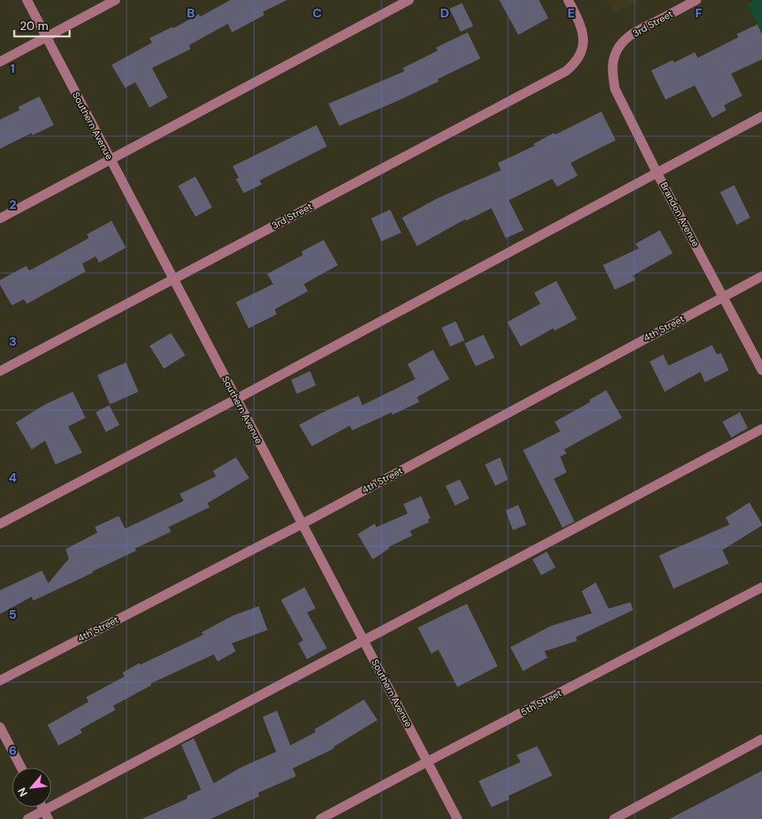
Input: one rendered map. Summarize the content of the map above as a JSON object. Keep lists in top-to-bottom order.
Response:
{
  "streets": {
    "street": [
      "3rd Street",
      "Southern Avenue",
      "Brandon Avenue",
      "4th Street",
      "5th Street"
    ]
  },
  "crossings": [
    ["3rd Street", "Southern Avenue"],
    ["3rd Street", "Brandon Avenue"],
    ["Southern Avenue", "4th Street"],
    ["Southern Avenue", "5th Street"],
    ["Brandon Avenue", "4th Street"]
  ],
  "scale_bar": "20 m",
  "north": "bottom left",
  "grid": {
    "columns": [
      "B",
      "C",
      "D",
      "E",
      "F"
    ],
    "rows": [
      "1",
      "2",
      "3",
      "4",
      "5",
      "6"
    ]
  }
}
